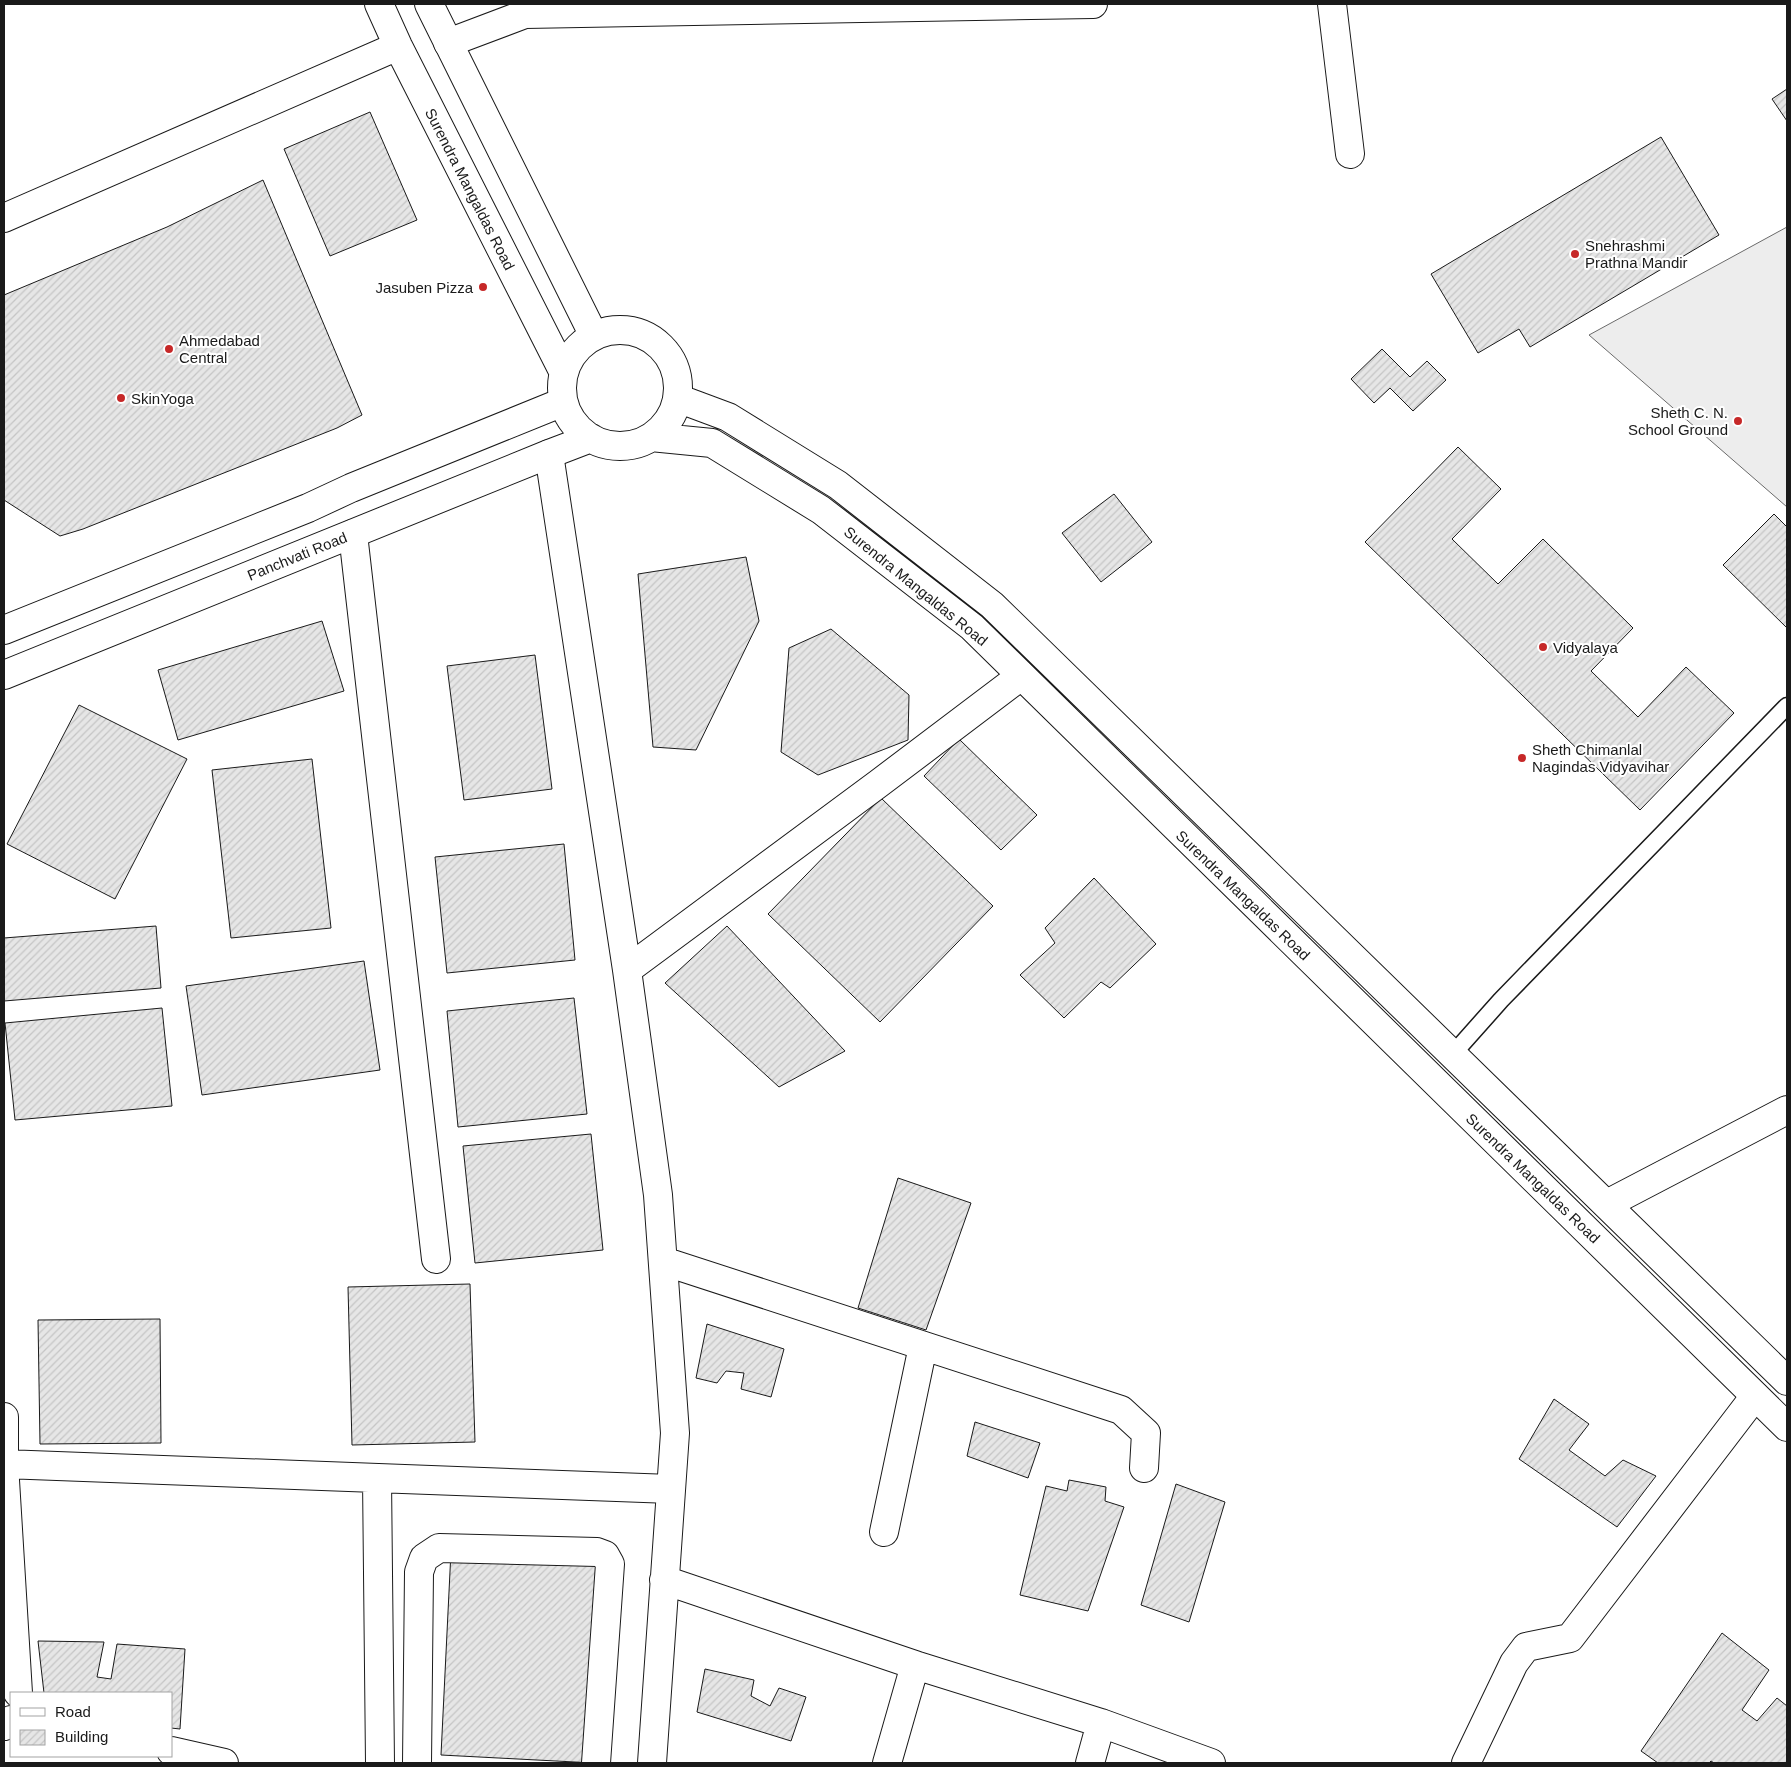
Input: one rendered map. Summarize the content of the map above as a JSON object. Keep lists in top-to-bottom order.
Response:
{
  "streets": {
    "street": ["Surendra Mangaldas Road", "Panchvati Road"]
  },
  "crossings": [
    ["Surendra Mangaldas Road", "Panchvati Road"]
  ],
  "places": [
    "Snehrashmi Prathna Mandir",
    "Jasuben Pizza",
    "Ahmedabad Central",
    "SkinYoga",
    "Sheth C. N. School Ground",
    "Vidyalaya",
    "Sheth Chimanlal Nagindas Vidyavihar"
  ],
  "legend": ["Road", "Building"]
}
